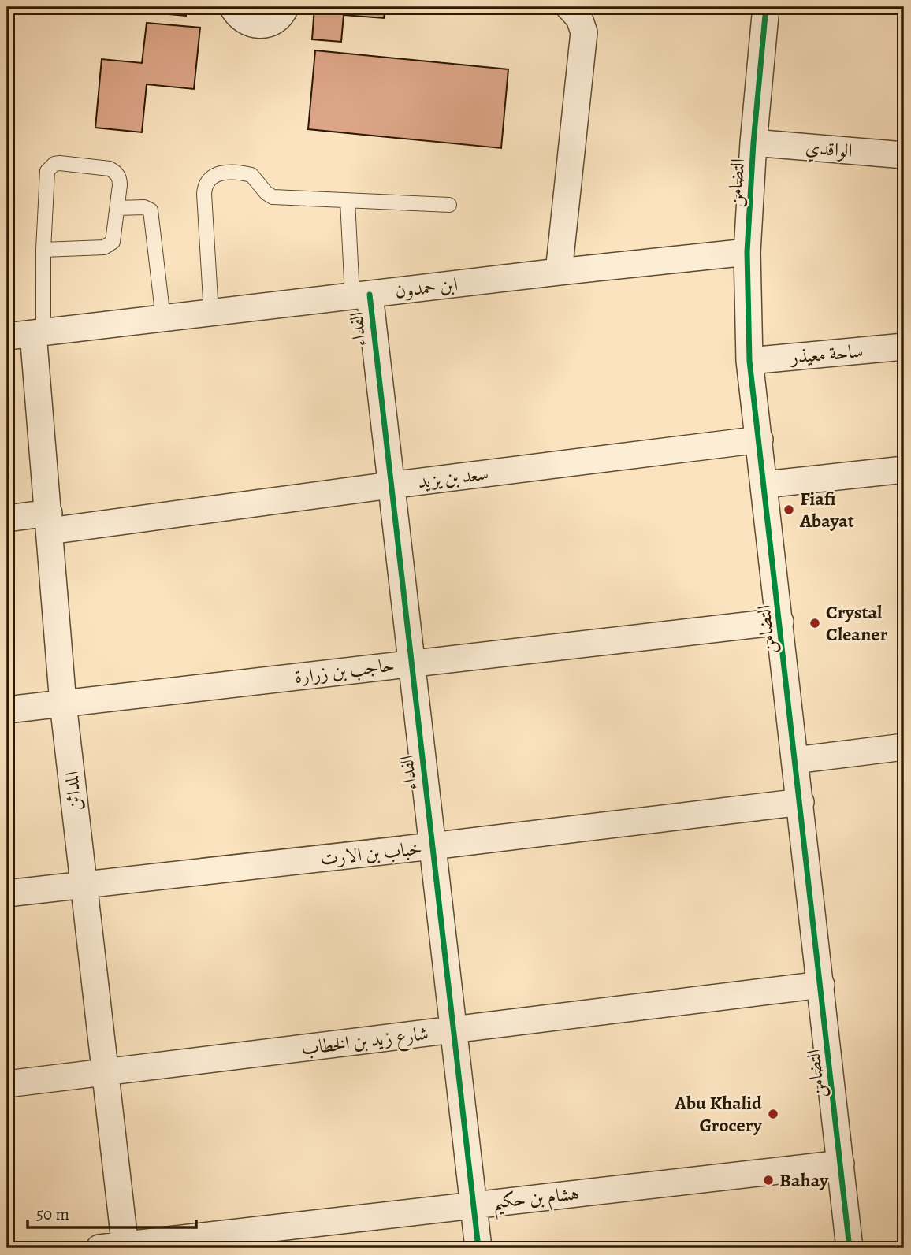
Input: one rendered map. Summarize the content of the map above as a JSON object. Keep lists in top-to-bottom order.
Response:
{
  "streets": {
    "street": [
      "الواقدي",
      "التضامن",
      "ابن حمدون",
      "الفداء",
      "ساحة معيذر",
      "سعد بن يزيد",
      "حاجب بن زرارة",
      "المدائن",
      "خباب بن الارت",
      "شارع زيد بن الخطاب",
      "هشام بن حكيم"
    ]
  },
  "crossings": [
    ["الواقدي", "التضامن"],
    ["التضامن", "ابن حمدون"],
    ["التضامن", "ساحة معيذر"],
    ["التضامن", "سعد بن يزيد"],
    ["التضامن", "حاجب بن زرارة"],
    ["التضامن", "خباب بن الارت"],
    ["التضامن", "شارع زيد بن الخطاب"],
    ["التضامن", "هشام بن حكيم"],
    ["ابن حمدون", "الفداء"],
    ["ابن حمدون", "المدائن"],
    ["الفداء", "سعد بن يزيد"],
    ["الفداء", "حاجب بن زرارة"],
    ["الفداء", "خباب بن الارت"],
    ["الفداء", "شارع زيد بن الخطاب"],
    ["الفداء", "هشام بن حكيم"],
    ["سعد بن يزيد", "المدائن"],
    ["حاجب بن زرارة", "المدائن"],
    ["المدائن", "خباب بن الارت"],
    ["المدائن", "شارع زيد بن الخطاب"],
    ["المدائن", "هشام بن حكيم"]
  ],
  "places": [
    "Fiafi Abayat",
    "Crystal Cleaner",
    "Abu Khalid Grocery",
    "Bahay"
  ],
  "scale_bar": "50 m"
}
